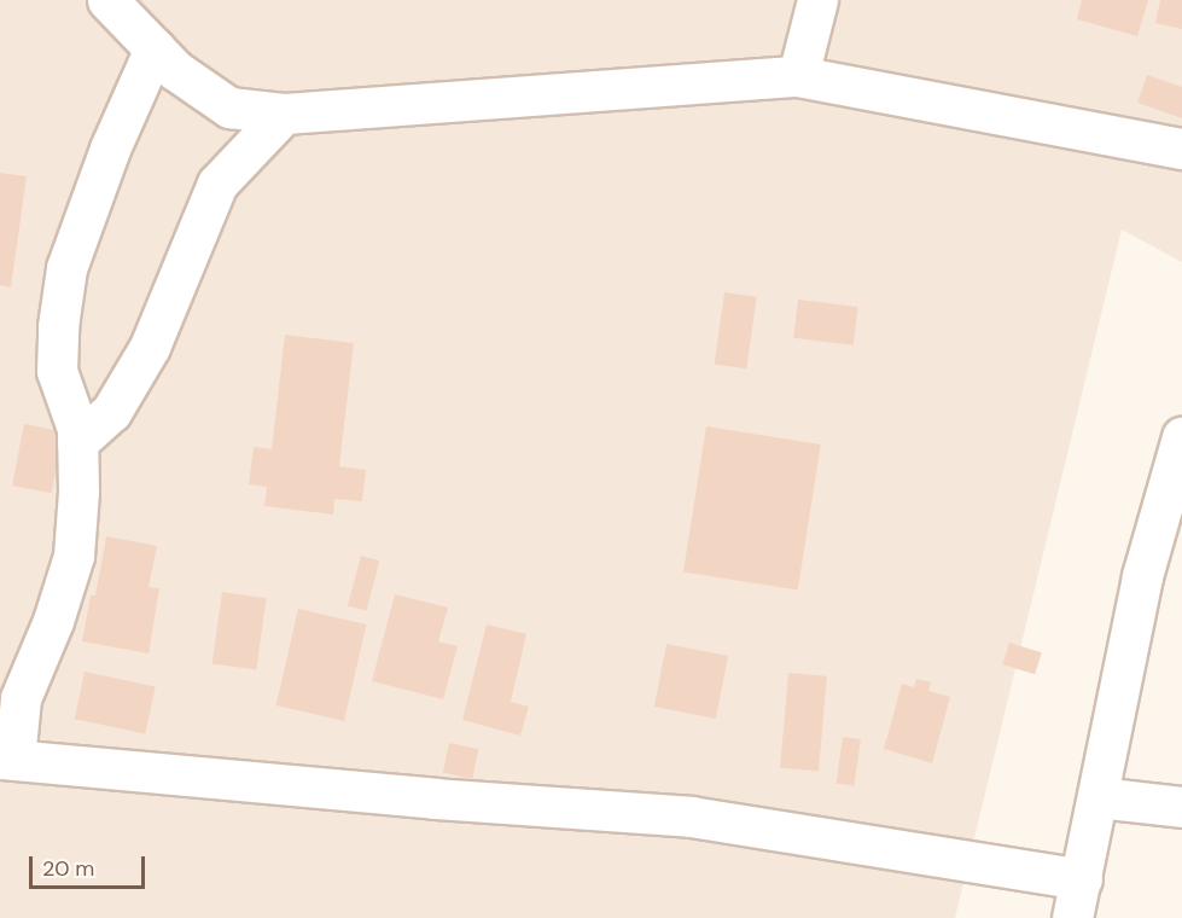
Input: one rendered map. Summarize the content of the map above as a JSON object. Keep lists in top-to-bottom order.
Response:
{
  "scale_bar": "20 m"
}
